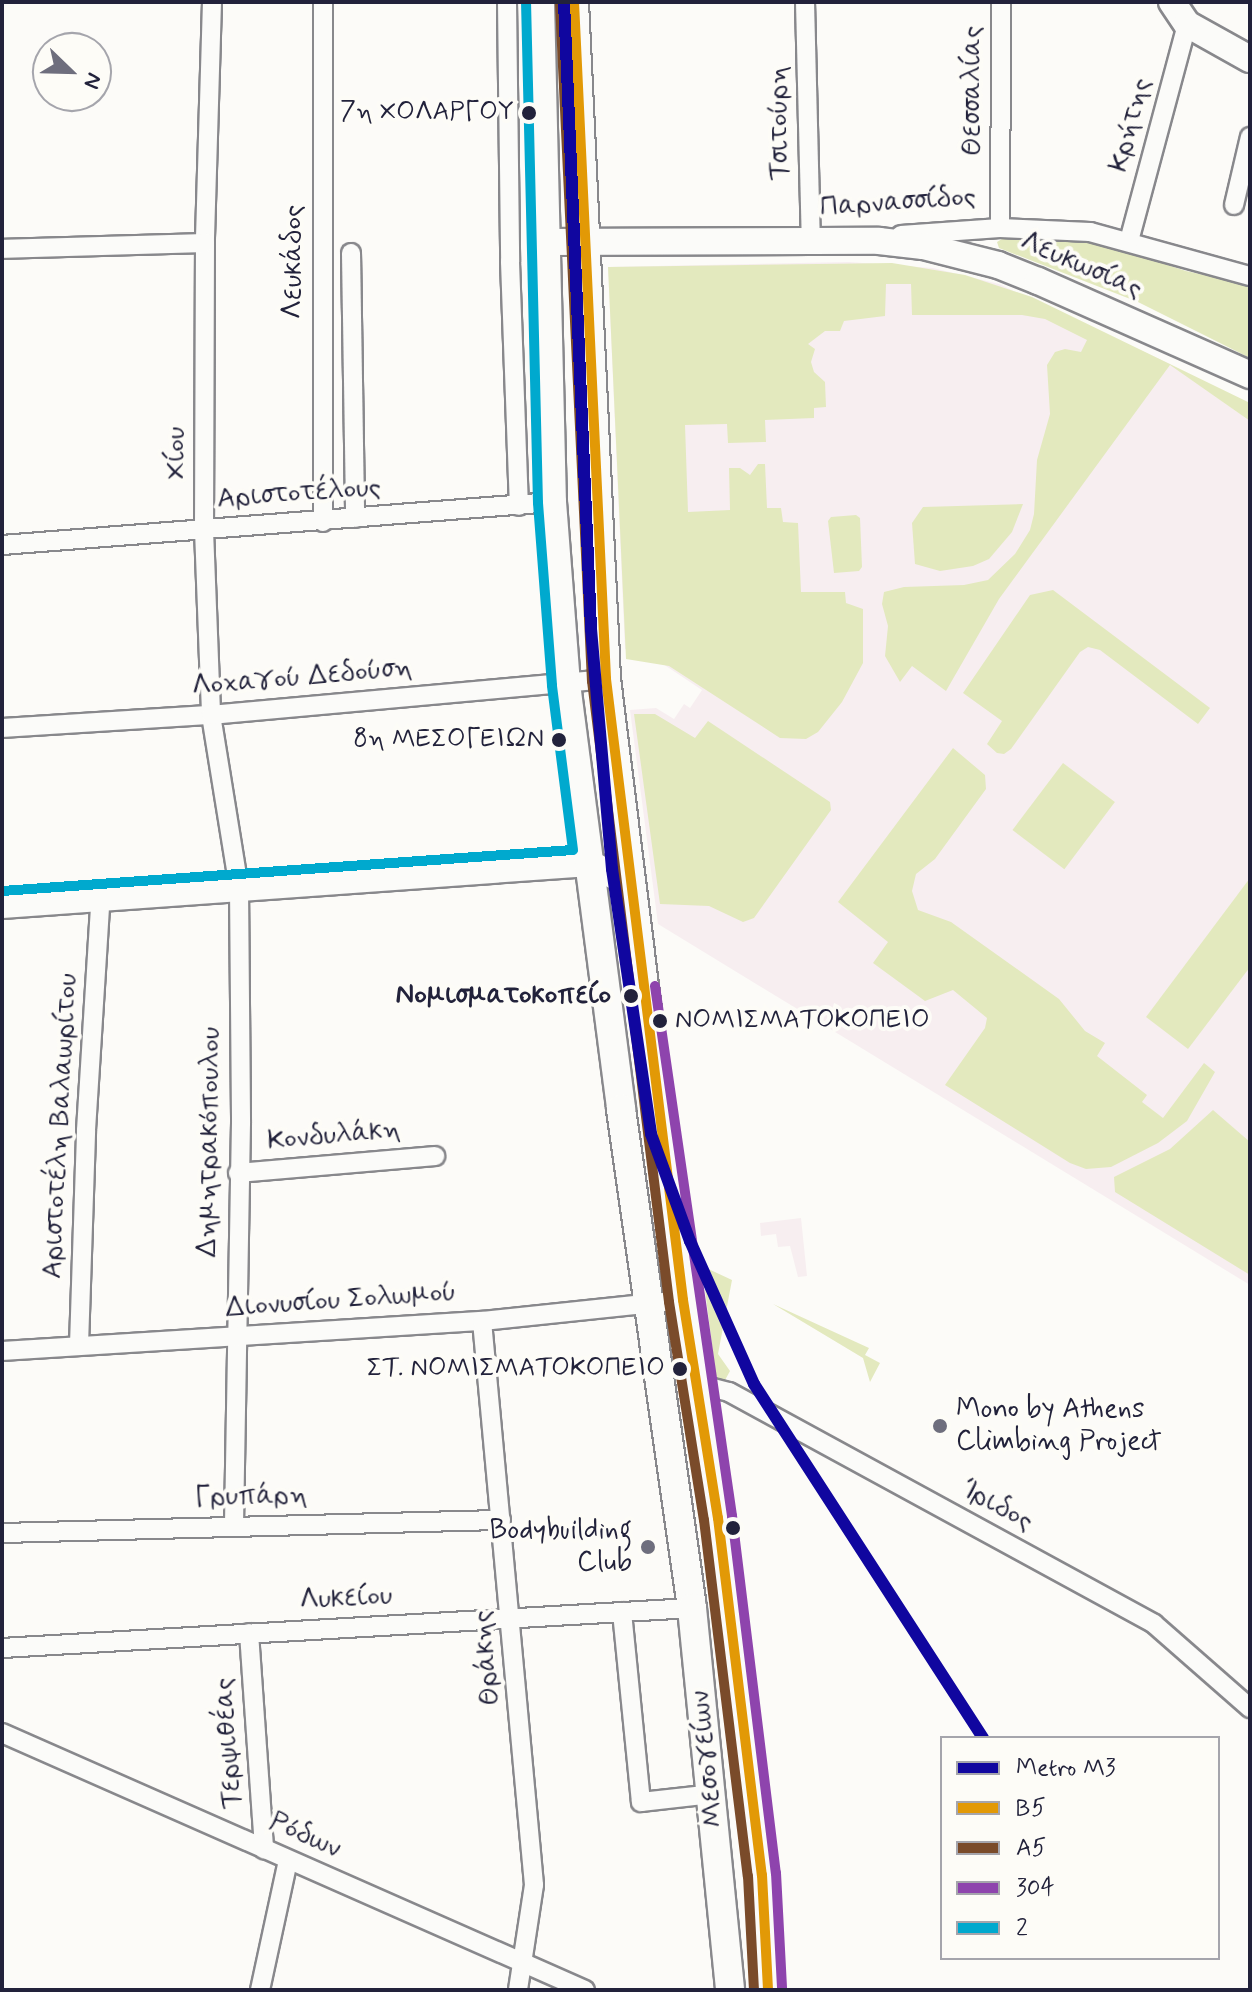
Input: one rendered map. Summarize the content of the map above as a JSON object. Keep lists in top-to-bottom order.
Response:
{
  "streets": {
    "main road": ["Μεσογείων"],
    "street": [
      "Θεσσαλίας",
      "Τσιτούρη",
      "Κρήτης",
      "Παρνασσίδος",
      "Λευκάδος",
      "Λευκωσίας",
      "Χίου",
      "Αριστοτέλους",
      "Λοχαγού Δεδούση",
      "Αριστοτέλη Βαλαωρίτου",
      "Κονδυλάκη",
      "Δημητρακόπουλου",
      "Διονυσίου Σολωμού",
      "Γρυπάρη",
      "Ίριδος",
      "Λυκείου",
      "Θράκης",
      "Τερψιθέας",
      "Ρόδων"
    ]
  },
  "crossings": [
    ["Θεσσαλίας", "Παρνασσίδος"],
    ["Τσιτούρη", "Παρνασσίδος"],
    ["Κρήτης", "Παρνασσίδος"],
    ["Παρνασσίδος", "Λευκωσίας"],
    ["Παρνασσίδος", "Μεσογείων"],
    ["Λευκάδος", "Αριστοτέλους"],
    ["Χίου", "Αριστοτέλους"],
    ["Χίου", "Λοχαγού Δεδούση"],
    ["Χίου", "Δημητρακόπουλου"],
    ["Αριστοτέλους", "Μεσογείων"],
    ["Λοχαγού Δεδούση", "Μεσογείων"],
    ["Αριστοτέλη Βαλαωρίτου", "Διονυσίου Σολωμού"],
    ["Κονδυλάκη", "Δημητρακόπουλου"],
    ["Δημητρακόπουλου", "Διονυσίου Σολωμού"],
    ["Δημητρακόπουλου", "Γρυπάρη"],
    ["Διονυσίου Σολωμού", "Θράκης"],
    ["Διονυσίου Σολωμού", "Μεσογείων"],
    ["Γρυπάρη", "Θράκης"],
    ["Ίριδος", "Μεσογείων"],
    ["Λυκείου", "Θράκης"],
    ["Λυκείου", "Τερψιθέας"],
    ["Λυκείου", "Μεσογείων"],
    ["Θράκης", "Ρόδων"],
    ["Τερψιθέας", "Ρόδων"]
  ],
  "places": [
    "7η ΧΟΛΑΡΓΟΥ",
    "8η ΜΕΣΟΓΕΙΩΝ",
    "Νομισματοκοπείο",
    "ΝΟΜΙΣΜΑΤΟΚΟΠΕΙΟ",
    "ΣΤ. ΝΟΜΙΣΜΑΤΟΚΟΠΕΙΟ",
    "Mono by Athens Climbing Project",
    "Bodybuilding Club"
  ],
  "lines": [
    "metro line Μ3",
    "transit line Β5",
    "transit line 2",
    "transit line A5",
    "transit line 304"
  ],
  "legend": [
    "Metro Μ3",
    "Β5",
    "A5",
    "304",
    "2"
  ],
  "north": "bottom right"
}
